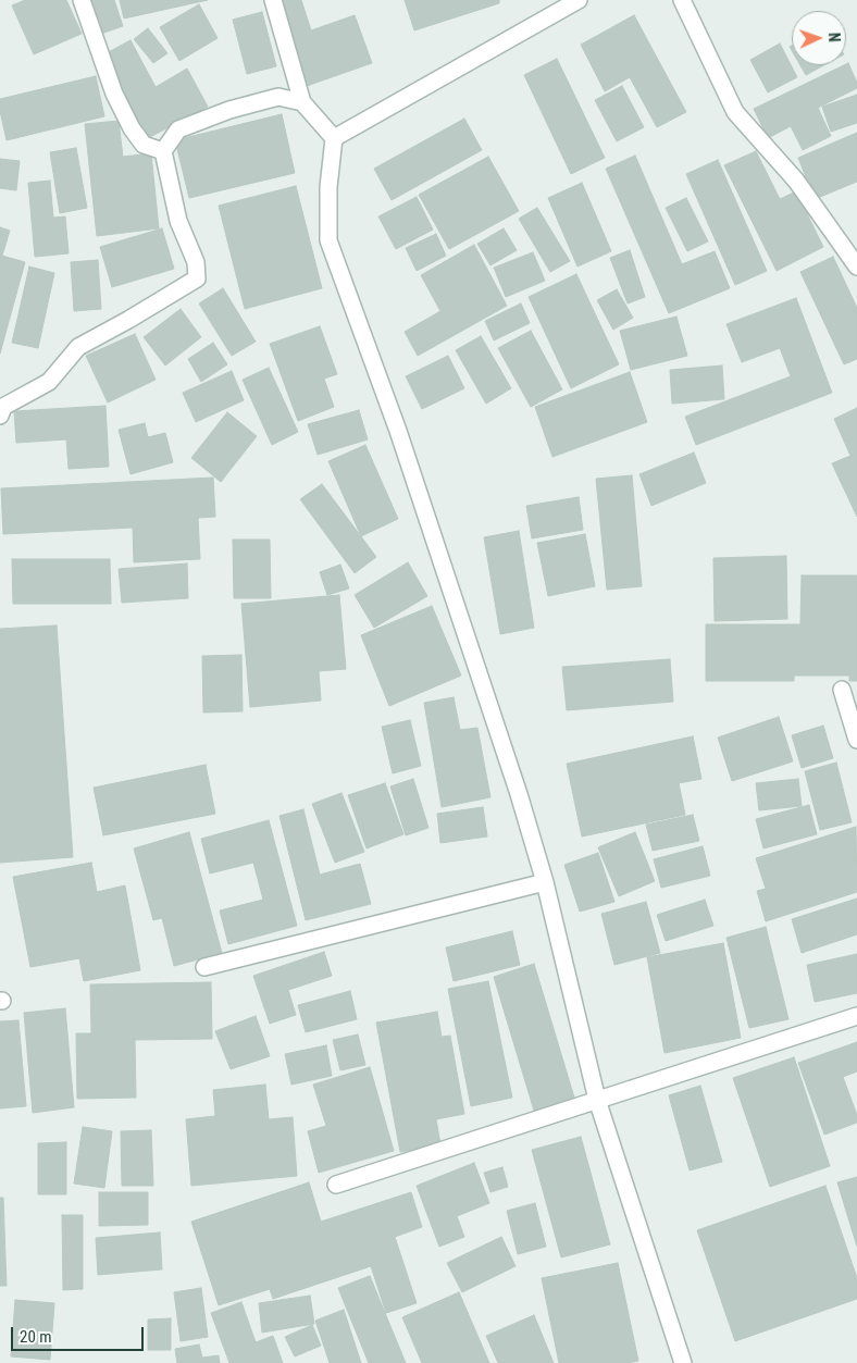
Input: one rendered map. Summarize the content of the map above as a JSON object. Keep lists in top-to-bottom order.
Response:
{
  "scale_bar": "20 m",
  "north": "right"
}
